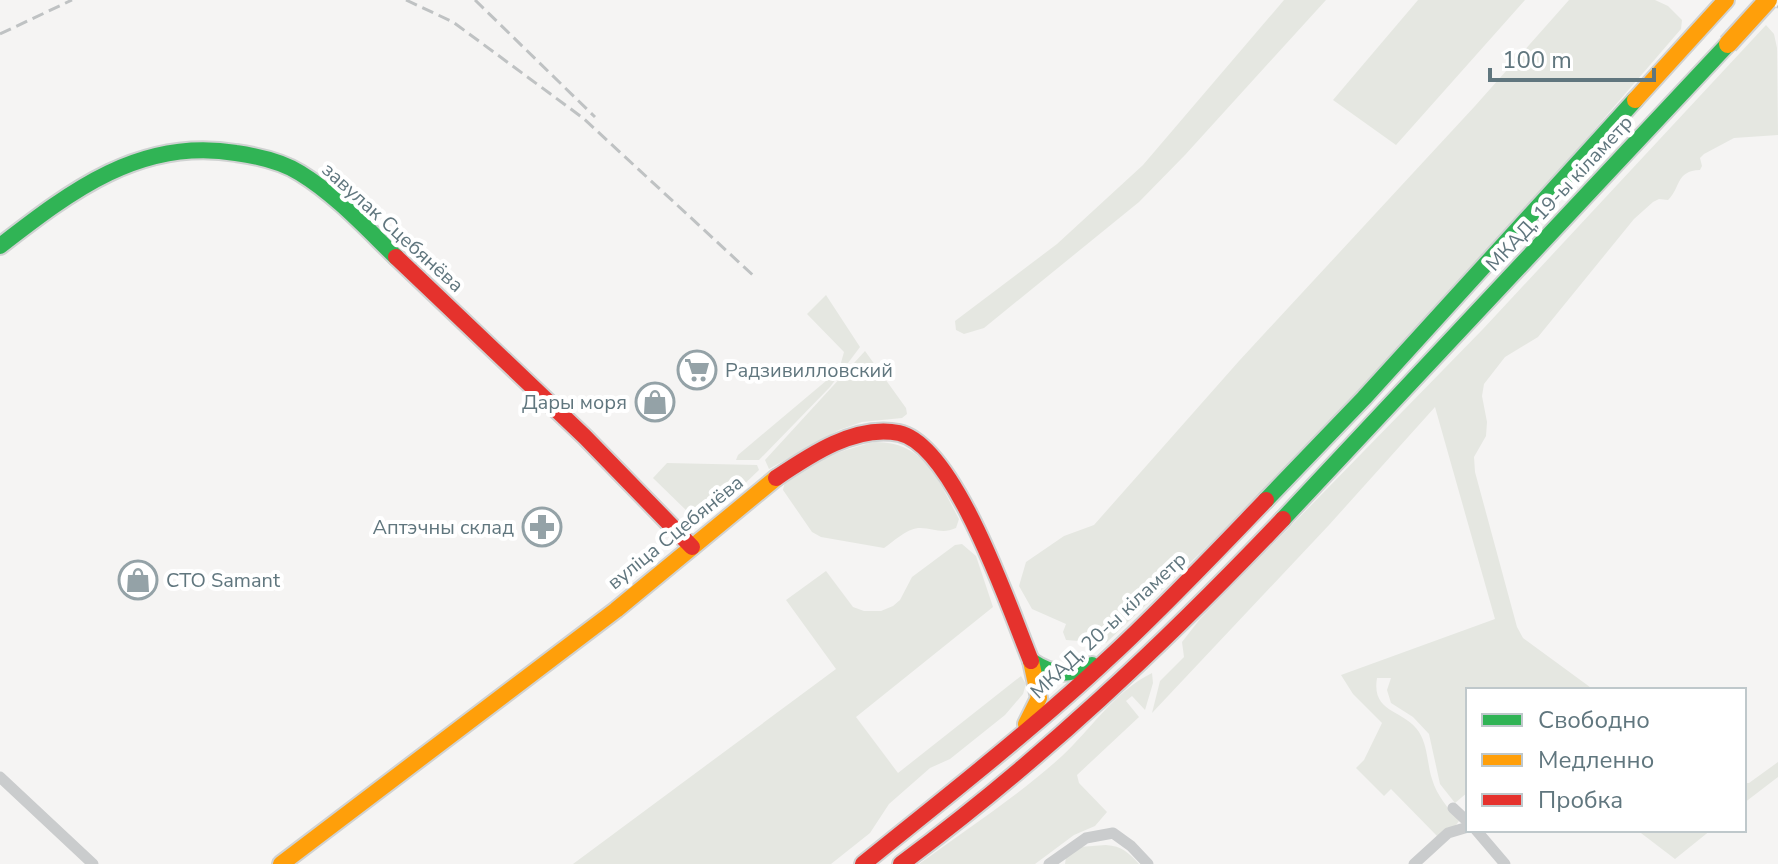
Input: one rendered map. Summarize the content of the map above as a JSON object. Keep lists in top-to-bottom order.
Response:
{
  "streets": {
    "main road": [
      "МКАД, 19-ы кіламетр",
      "завулак Сцебянёва",
      "вуліца Сцебянёва",
      "МКАД, 20-ы кіламетр"
    ]
  },
  "crossings": [
    ["МКАД, 19-ы кіламетр", "МКАД, 20-ы кіламетр"],
    ["завулак Сцебянёва", "вуліца Сцебянёва"],
    ["вуліца Сцебянёва", "МКАД, 20-ы кіламетр"]
  ],
  "places": {
    "supermarket": ["Радзивилловский"],
    "shop": ["Дары моря", "СТО Samant"],
    "pharmacy": ["Аптэчны склад"]
  },
  "legend": ["Свободно", "Медленно", "Пробка"],
  "scale_bar": "100 m"
}
